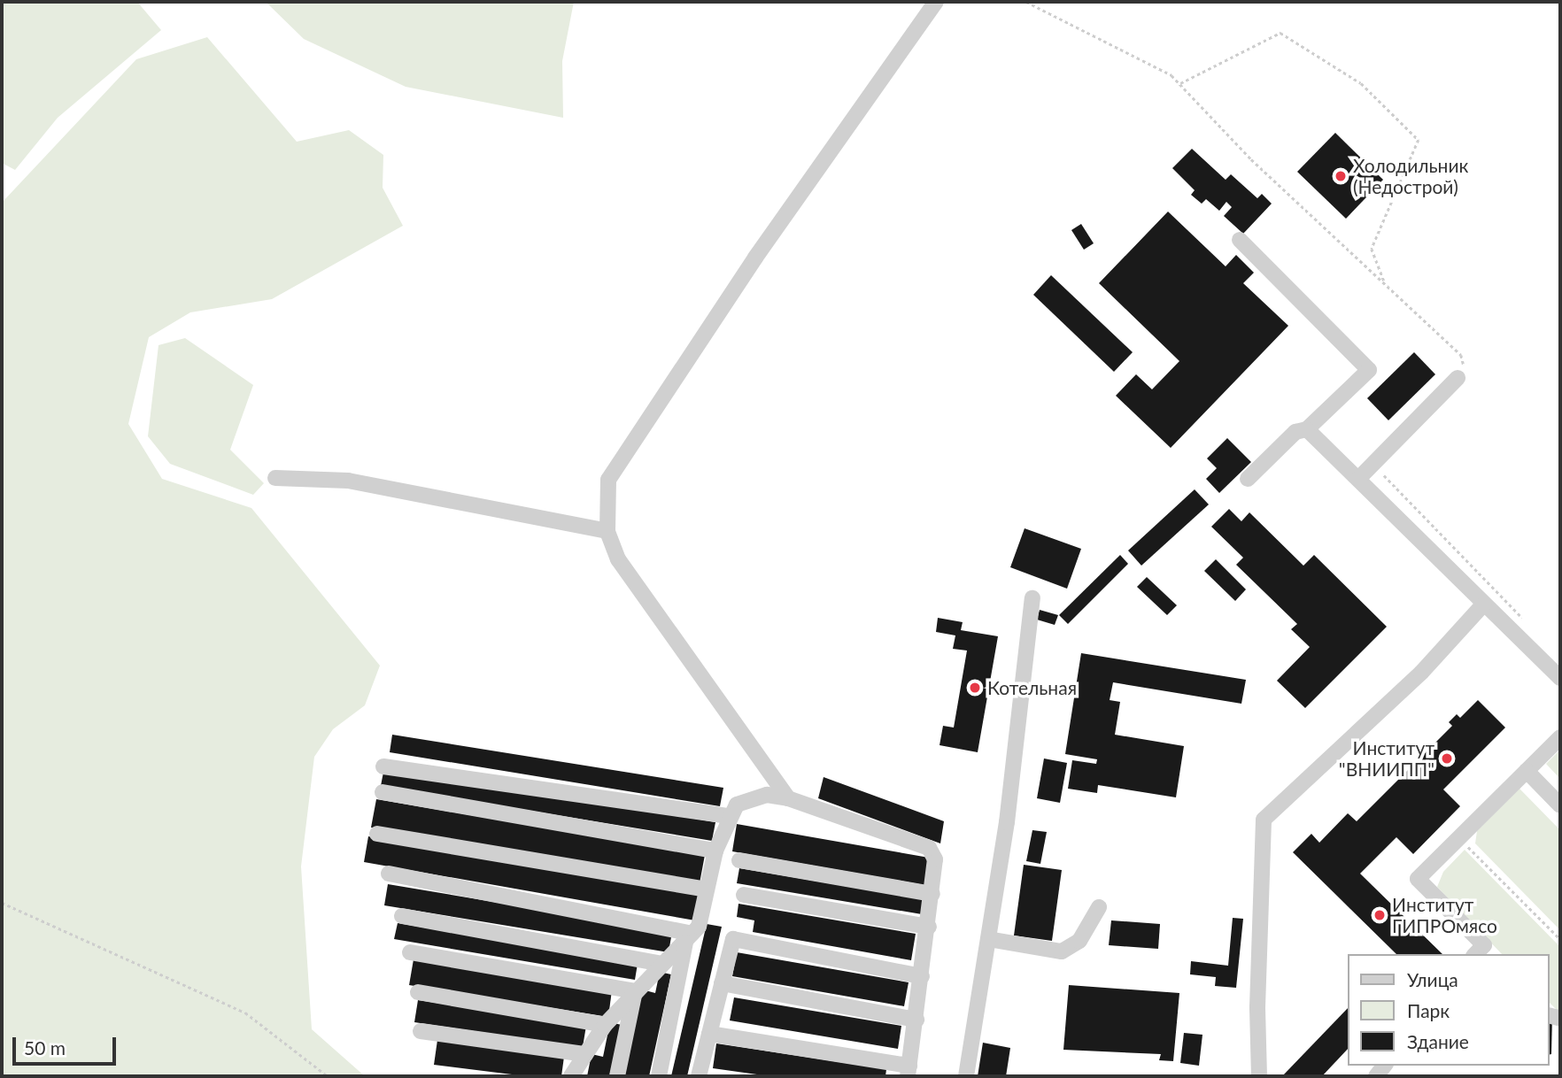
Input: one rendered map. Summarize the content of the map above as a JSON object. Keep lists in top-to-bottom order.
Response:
{
  "places": [
    "Холодильник (Недострой)",
    "Котельная",
    "Институт \"ВНИИПП\"",
    "Институт ГИПРОмясо"
  ],
  "legend": ["Улица", "Парк", "Здание"],
  "scale_bar": "50 m"
}
